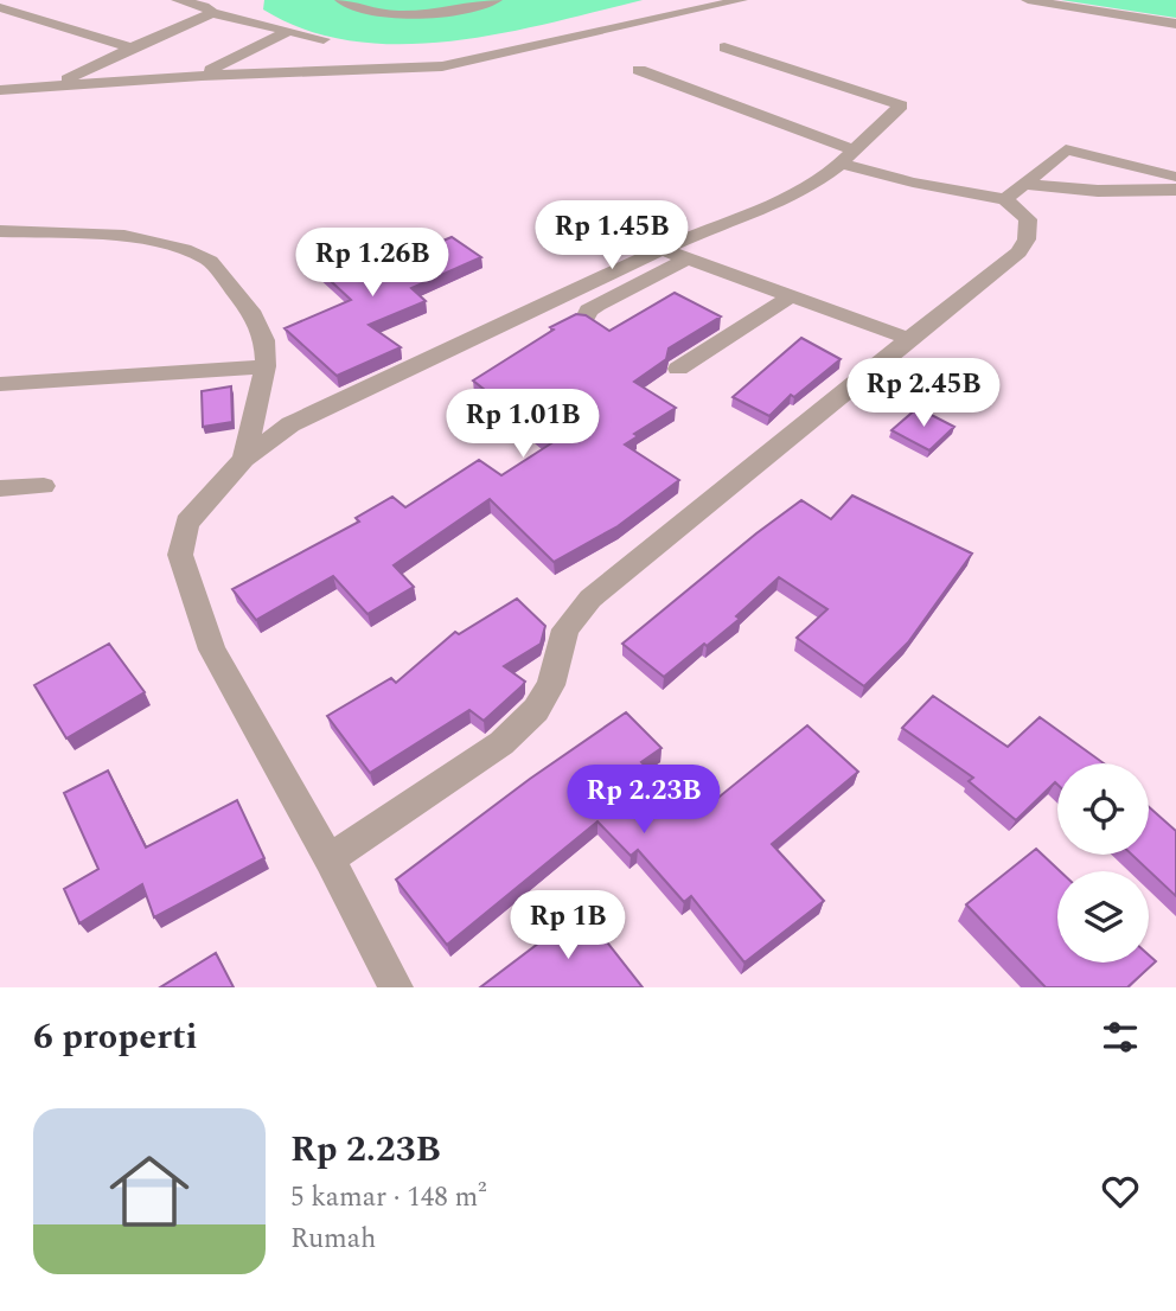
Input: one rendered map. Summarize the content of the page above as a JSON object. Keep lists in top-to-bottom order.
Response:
{
  "page": {
    "price": [
      "Rp 1.45B",
      "Rp 1.26B",
      "Rp 2.45B",
      "Rp 1.01B",
      "Rp 2.23B",
      "Rp 1B"
    ],
    "heading": "6 properti",
    "list": [
      {
        "name": "Rp 2.23B",
        "note": "5 kamar · 148 m² · Rumah"
      }
    ]
  }
}
